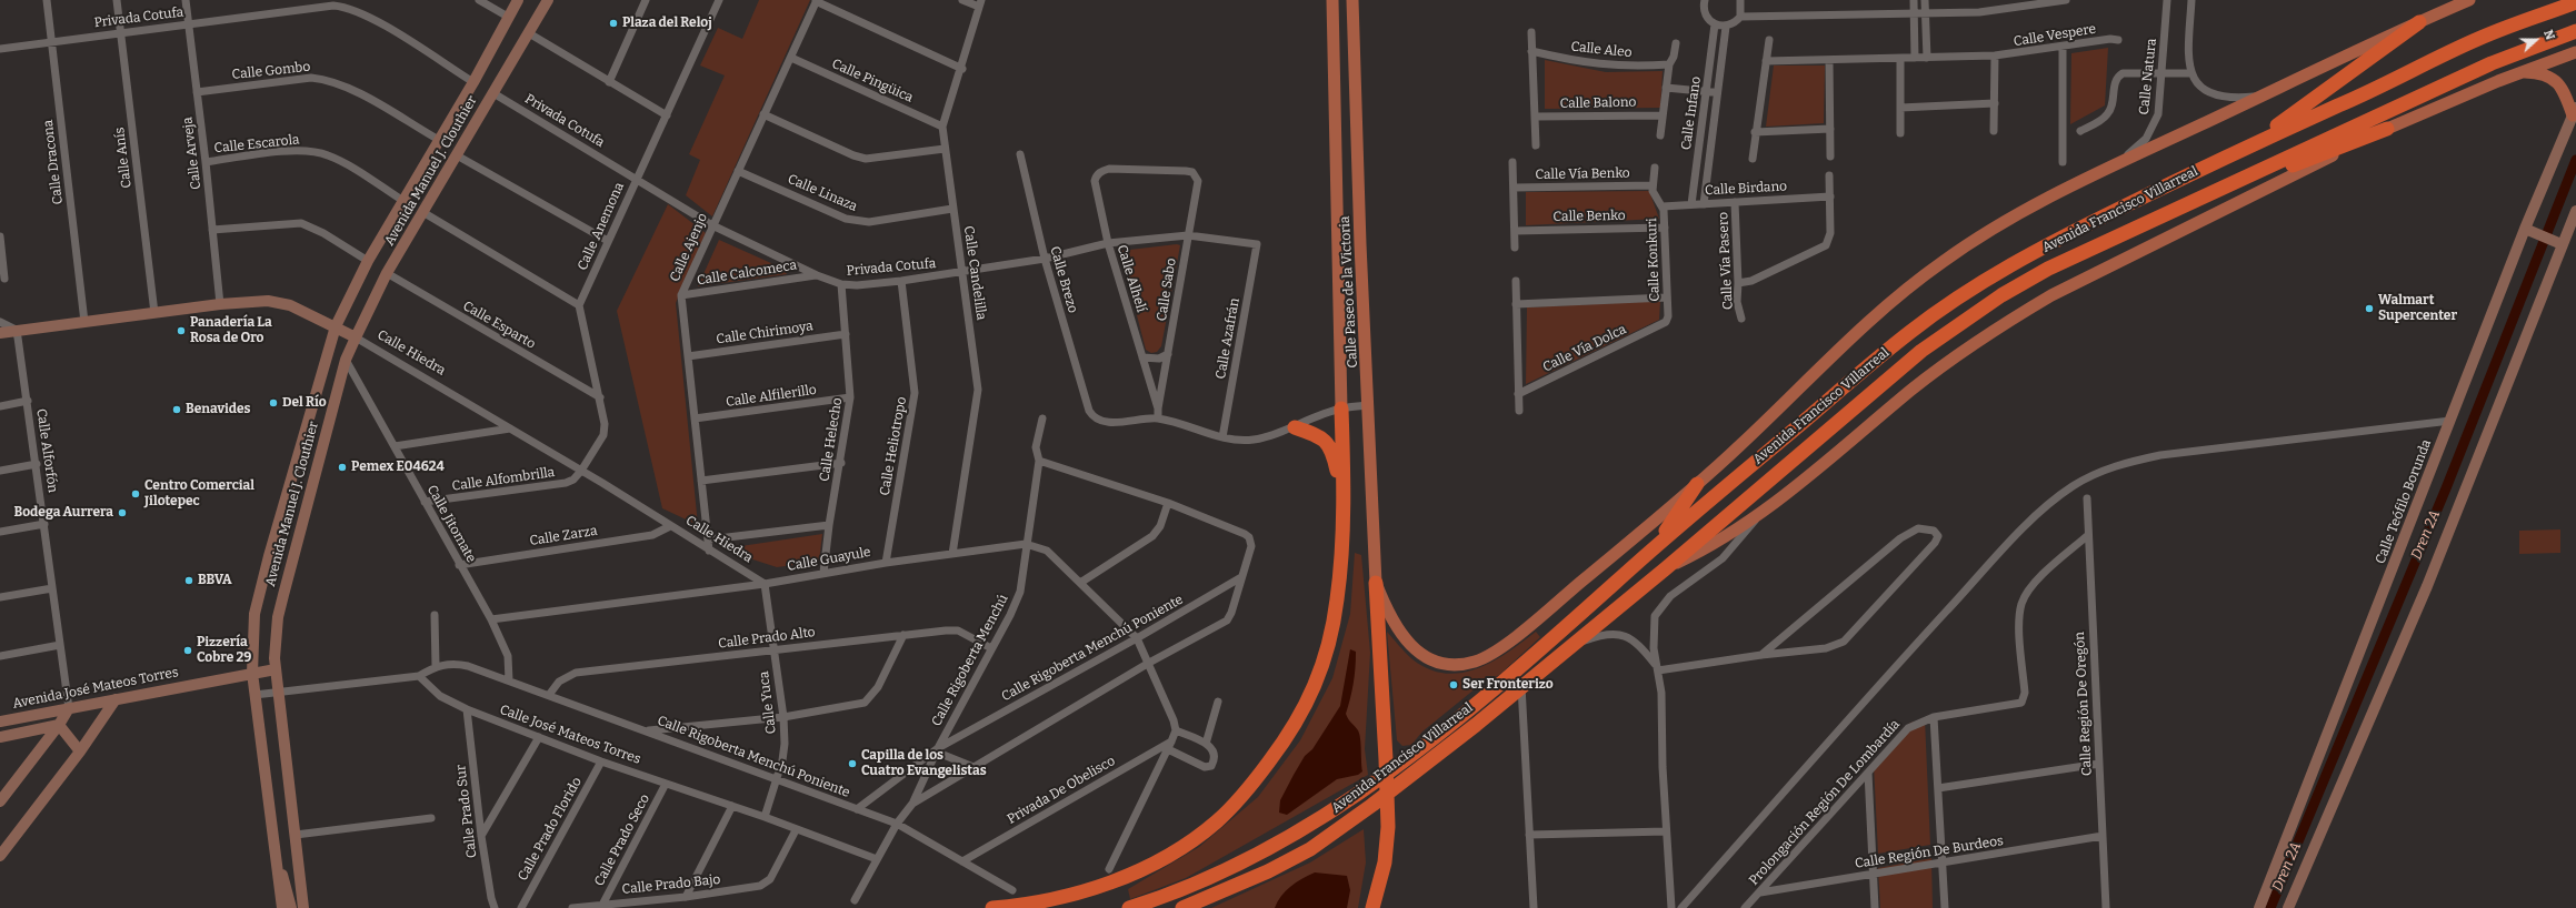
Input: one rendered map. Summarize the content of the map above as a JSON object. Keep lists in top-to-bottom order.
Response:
{
  "streets": {
    "highway": ["Avenida Francisco Villarreal"],
    "main road": ["Calle Paseo de la Victoria"],
    "street": [
      "Privada Cotufa",
      "Calle Vespere",
      "Calle Aleo",
      "Calle Gombo",
      "Calle Natura",
      "Calle Pingüica",
      "Calle Balono",
      "Calle Infano",
      "Calle Escarola",
      "Calle Arveja",
      "Calle Anís",
      "Calle Dracona",
      "Avenida Manuel J. Clouthier",
      "Calle Vía Benko",
      "Calle Birdano",
      "Calle Linaza",
      "Calle Benko",
      "Calle Anemona",
      "Calle Ajenjo",
      "Calle Konkuri",
      "Calle Vía Pasero",
      "Calle Calcomeca",
      "Calle Candelilla",
      "Calle Alhelí",
      "Calle Brezo",
      "Calle Sabo",
      "Calle Esparto",
      "Calle Chirimoya",
      "Calle Azafrán",
      "Calle Vía Dolca",
      "Calle Hiedra",
      "Calle Alfilerillo",
      "Calle Helecho",
      "Calle Heliotropo",
      "Calle Alforfón",
      "Calle Alfombrilla",
      "Calle Teófilo Borunda",
      "Calle Jitomate",
      "Calle Zarza",
      "Calle Guayule",
      "Calle Prado Alto",
      "Calle Rigoberta Menchú Poniente",
      "Calle Rigoberta Menchú",
      "Avenida José Mateos Torres",
      "Calle Yuca",
      "Calle Región De Oregón",
      "Calle José Mateos Torres",
      "Privada De Obelisco",
      "Prolongación Región De Lombardía",
      "Calle Prado Sur",
      "Calle Prado Florido",
      "Calle Prado Seco",
      "Calle Región De Burdeos",
      "Calle Prado Bajo"
    ]
  },
  "crossings": [
    ["Privada Cotufa", "Calle Arveja"],
    ["Privada Cotufa", "Calle Anís"],
    ["Privada Cotufa", "Calle Dracona"],
    ["Privada Cotufa", "Avenida Manuel J. Clouthier"],
    ["Privada Cotufa", "Calle Anemona"],
    ["Privada Cotufa", "Calle Ajenjo"],
    ["Privada Cotufa", "Calle Calcomeca"],
    ["Privada Cotufa", "Calle Candelilla"],
    ["Privada Cotufa", "Calle Alhelí"],
    ["Privada Cotufa", "Calle Brezo"],
    ["Privada Cotufa", "Calle Sabo"],
    ["Privada Cotufa", "Calle Azafrán"],
    ["Privada Cotufa", "Calle Helecho"],
    ["Privada Cotufa", "Calle Heliotropo"],
    ["Calle Gombo", "Calle Arveja"],
    ["Calle Gombo", "Avenida Manuel J. Clouthier"],
    ["Calle Pingüica", "Calle Ajenjo"],
    ["Calle Pingüica", "Calle Candelilla"],
    ["Calle Infano", "Calle Birdano"],
    ["Calle Escarola", "Calle Arveja"],
    ["Calle Escarola", "Avenida Manuel J. Clouthier"],
    ["Calle Arveja", "Calle Hiedra"],
    ["Calle Anís", "Calle Hiedra"],
    ["Calle Dracona", "Calle Hiedra"],
    ["Avenida Manuel J. Clouthier", "Calle Esparto"],
    ["Avenida Manuel J. Clouthier", "Calle Hiedra"],
    ["Avenida Manuel J. Clouthier", "Calle Jitomate"],
    ["Avenida Manuel J. Clouthier", "Avenida José Mateos Torres"],
    ["Calle Vía Benko", "Calle Konkuri"],
    ["Calle Birdano", "Calle Konkuri"],
    ["Calle Birdano", "Calle Vía Pasero"],
    ["Calle Linaza", "Calle Ajenjo"],
    ["Calle Linaza", "Calle Candelilla"],
    ["Calle Benko", "Calle Konkuri"],
    ["Calle Ajenjo", "Calle Calcomeca"],
    ["Calle Ajenjo", "Calle Chirimoya"],
    ["Calle Ajenjo", "Calle Hiedra"],
    ["Calle Ajenjo", "Calle Alfilerillo"],
    ["Calle Konkuri", "Calle Vía Dolca"],
    ["Calle Candelilla", "Calle Guayule"],
    ["Calle Alhelí", "Calle Sabo"],
    ["Calle Brezo", "Calle Sabo"],
    ["Calle Chirimoya", "Calle Helecho"],
    ["Calle Hiedra", "Calle Alforfón"],
    ["Calle Hiedra", "Calle Alfombrilla"],
    ["Calle Hiedra", "Calle Zarza"],
    ["Calle Hiedra", "Calle Guayule"],
    ["Calle Hiedra", "Calle Yuca"],
    ["Calle Alfilerillo", "Calle Helecho"],
    ["Calle Helecho", "Calle Guayule"],
    ["Calle Heliotropo", "Calle Guayule"],
    ["Calle Alforfón", "Avenida José Mateos Torres"],
    ["Calle Alfombrilla", "Calle Jitomate"],
    ["Calle Jitomate", "Calle Zarza"],
    ["Calle Jitomate", "Calle Guayule"],
    ["Calle Jitomate", "Calle Rigoberta Menchú Poniente"],
    ["Calle Guayule", "Calle Rigoberta Menchú Poniente"],
    ["Calle Guayule", "Calle Rigoberta Menchú"],
    ["Calle Guayule", "Calle Yuca"],
    ["Calle Prado Alto", "Calle Rigoberta Menchú Poniente"],
    ["Calle Prado Alto", "Calle Rigoberta Menchú"],
    ["Calle Prado Alto", "Calle Yuca"],
    ["Calle Rigoberta Menchú Poniente", "Calle Rigoberta Menchú"],
    ["Calle Rigoberta Menchú Poniente", "Calle Yuca"],
    ["Calle Rigoberta Menchú Poniente", "Calle José Mateos Torres"],
    ["Calle Yuca", "Calle José Mateos Torres"],
    ["Calle Región De Oregón", "Prolongación Región De Lombardía"],
    ["Calle Región De Oregón", "Calle Región De Burdeos"],
    ["Calle José Mateos Torres", "Calle Prado Sur"],
    ["Calle José Mateos Torres", "Calle Prado Florido"],
    ["Calle José Mateos Torres", "Calle Prado Seco"],
    ["Calle José Mateos Torres", "Calle Prado Bajo"],
    ["Prolongación Región De Lombardía", "Calle Región De Burdeos"],
    ["Calle Prado Seco", "Calle Prado Bajo"]
  ],
  "water": ["Dren 2A"],
  "places": [
    "Plaza del Reloj",
    "Walmart Supercenter",
    "Panadería La Rosa de Oro",
    "Del Río",
    "Benavides",
    "Pemex E04624",
    "Centro Comercial Jilotepec",
    "Bodega Aurrera",
    "BBVA",
    "Pizzería Cobre 29",
    "Ser Fronterizo",
    "Capilla de los Cuatro Evangelistas"
  ],
  "north": "right"
}
